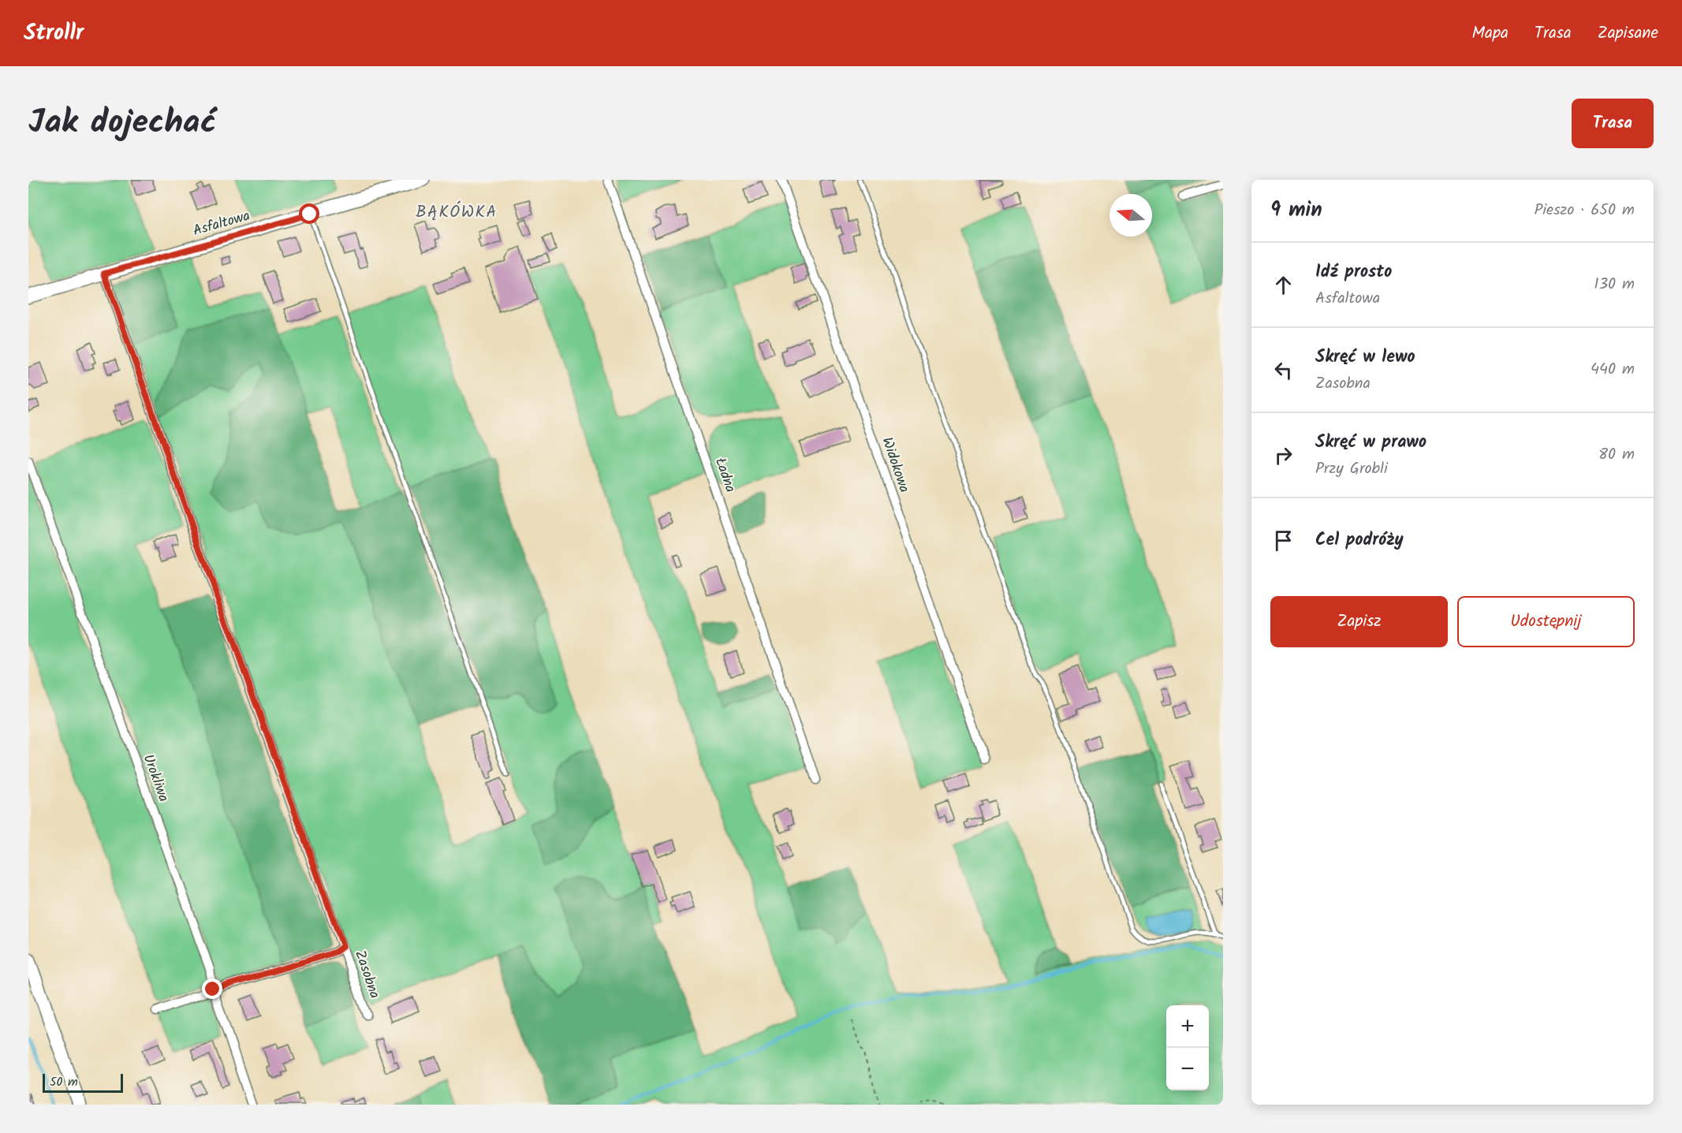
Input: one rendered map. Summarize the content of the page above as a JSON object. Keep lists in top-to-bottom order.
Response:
{
  "streets": {
    "street": [
      "Asfaltowa",
      "Widokowa",
      "Ładna",
      "Urokliwa",
      "Zasobna"
    ]
  },
  "crossings": [
    ["Asfaltowa", "Zasobna"]
  ],
  "districts": ["BĄKÓWKA"],
  "scale_bar": "50 m",
  "north": "left",
  "page": {
    "header": "Strollr",
    "nav": ["Mapa", "Trasa", "Zapisane"],
    "title": "Jak dojechać",
    "buttons": [
      "Trasa",
      ["Zapisz", "Udostępnij"]
    ],
    "heading": ["9 min", "Pieszo · 650 m"],
    "list": [
      ["Idź prosto", "Asfaltowa", "130 m"],
      ["Skręć w lewo", "Zasobna", "440 m"],
      ["Skręć w prawo", "Przy Grobli", "80 m"],
      "Cel podróży"
    ],
    "map_buttons": ["+", "−"],
    "scale": "50 m"
  }
}
